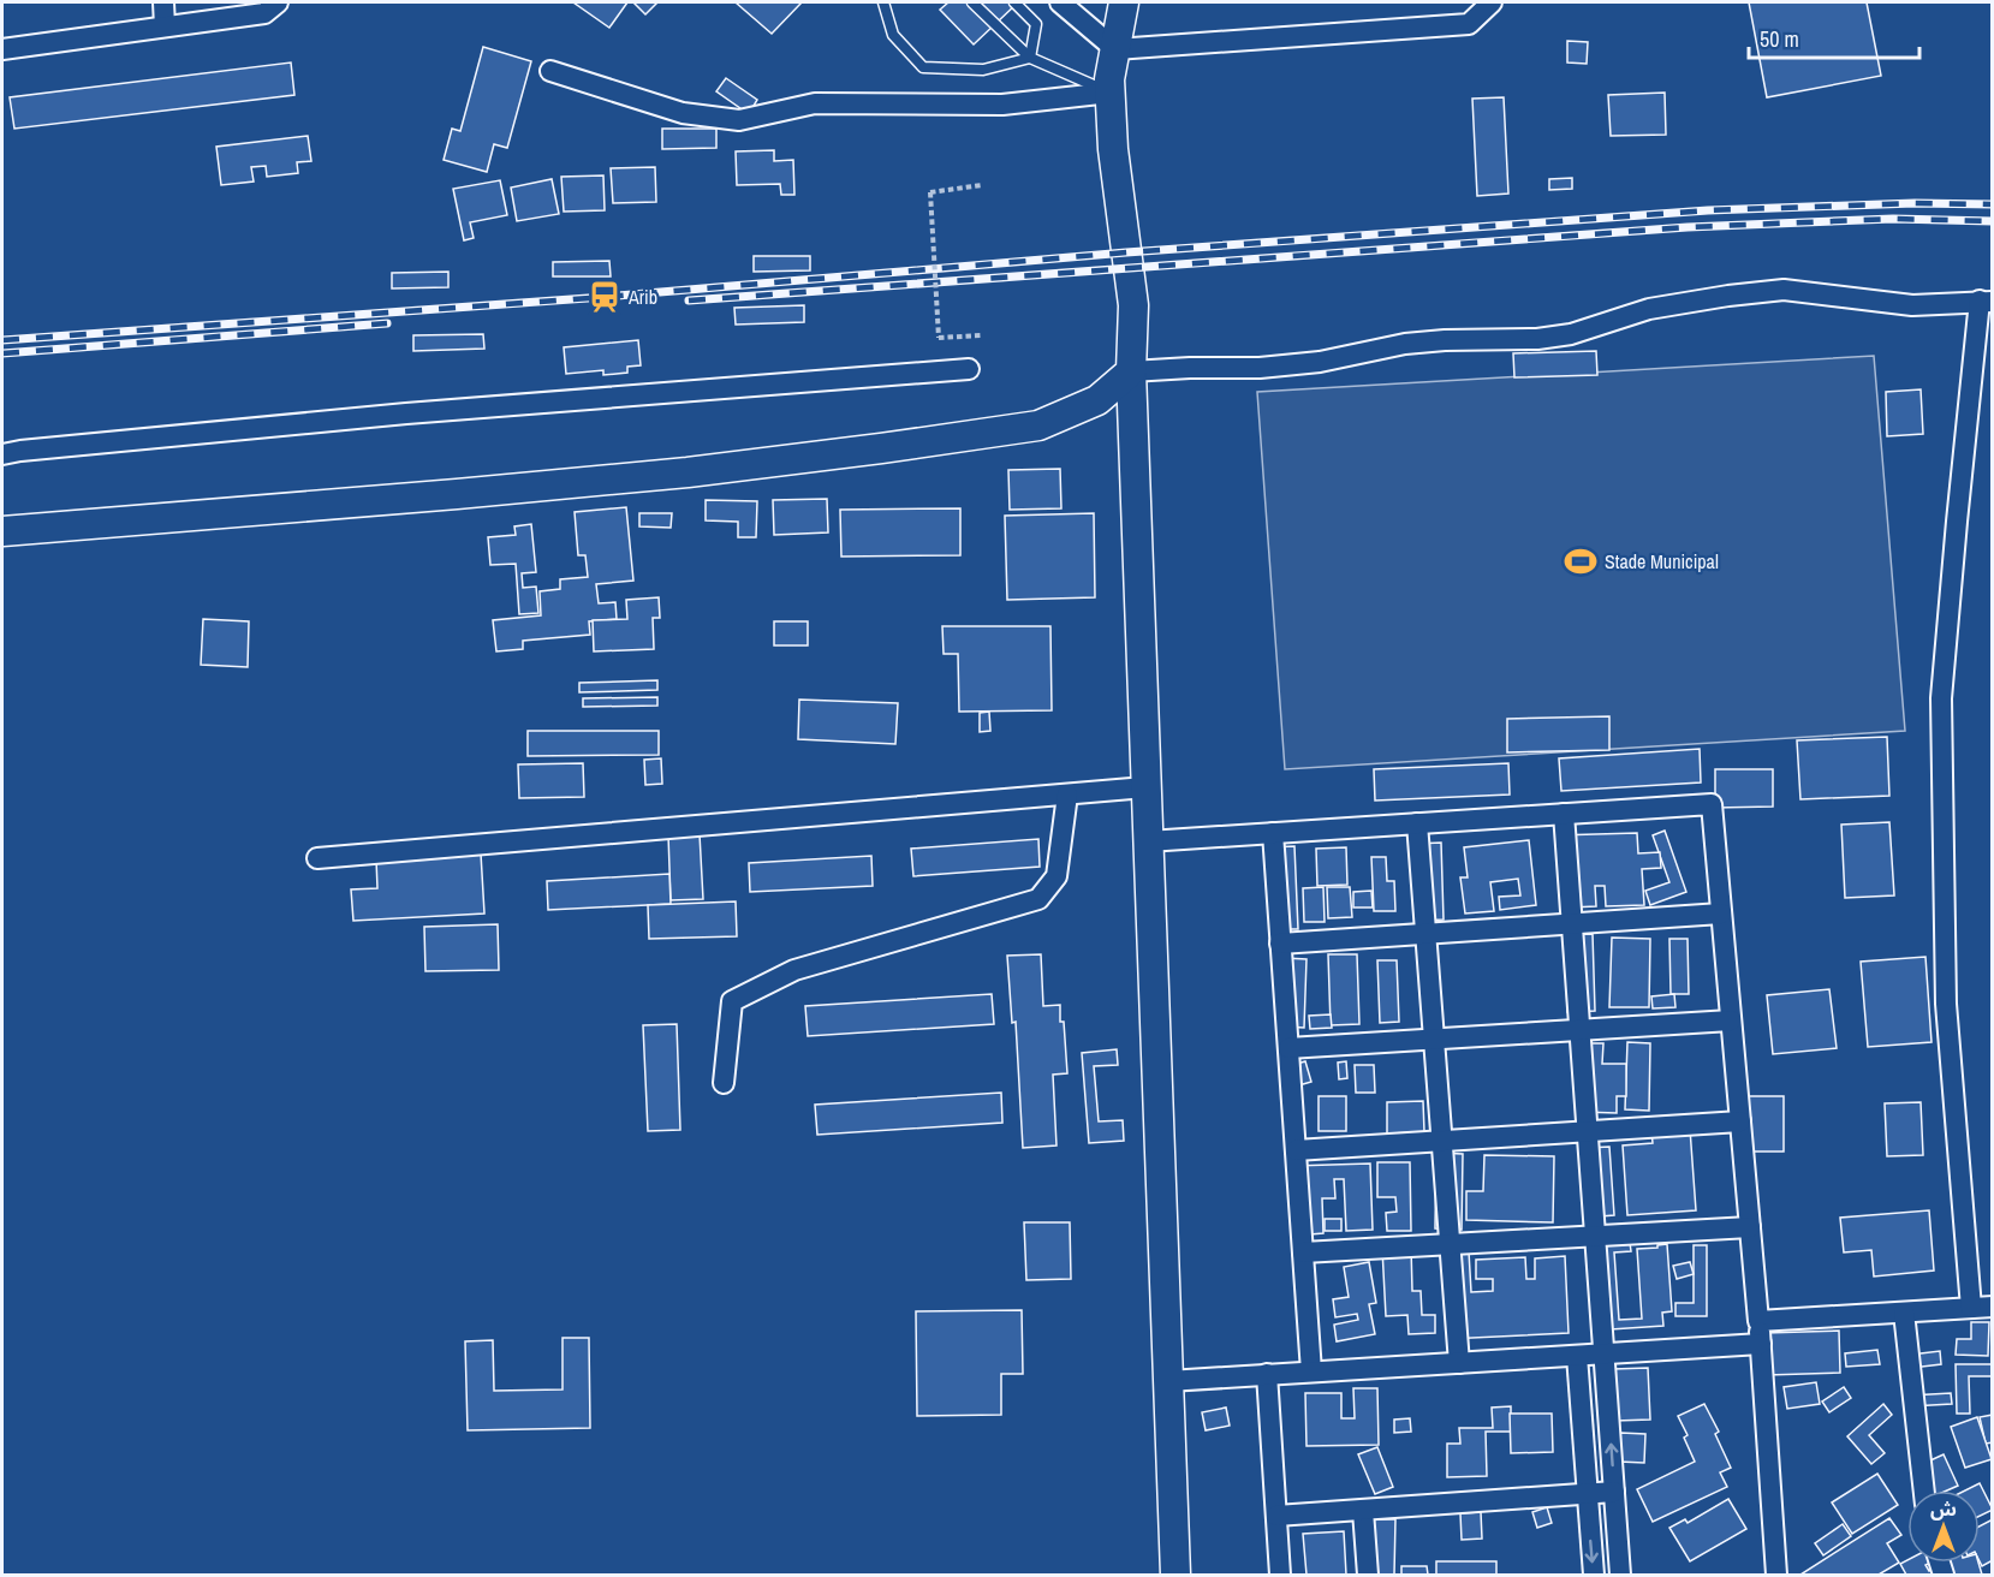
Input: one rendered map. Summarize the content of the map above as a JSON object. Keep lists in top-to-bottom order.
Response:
{
  "places": {
    "station": ["Arib"],
    "sports": ["Stade Municipal"]
  },
  "scale_bar": "50 m",
  "north": "top"
}
